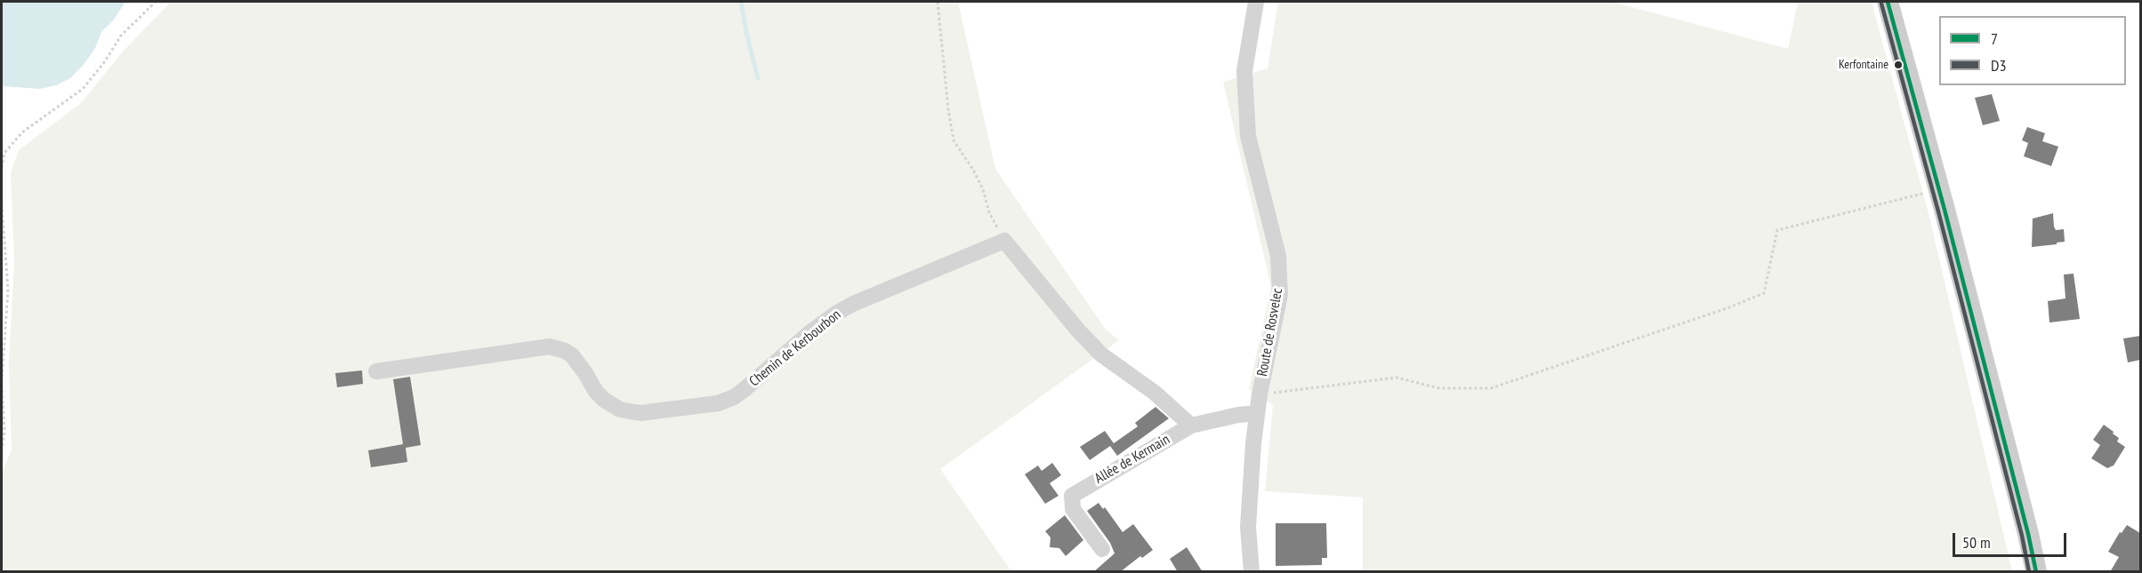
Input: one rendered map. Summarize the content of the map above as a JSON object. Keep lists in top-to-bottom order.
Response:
{
  "streets": {
    "street": ["Route de Rosvelec", "Chemin de Kerbourbon", "Allée de Kermain"]
  },
  "crossings": [
    ["Route de Rosvelec", "Allée de Kermain"]
  ],
  "places": ["Kerfontaine"],
  "lines": ["transit line 7", "transit line D3"],
  "legend": ["7", "D3"],
  "scale_bar": "50 m"
}
